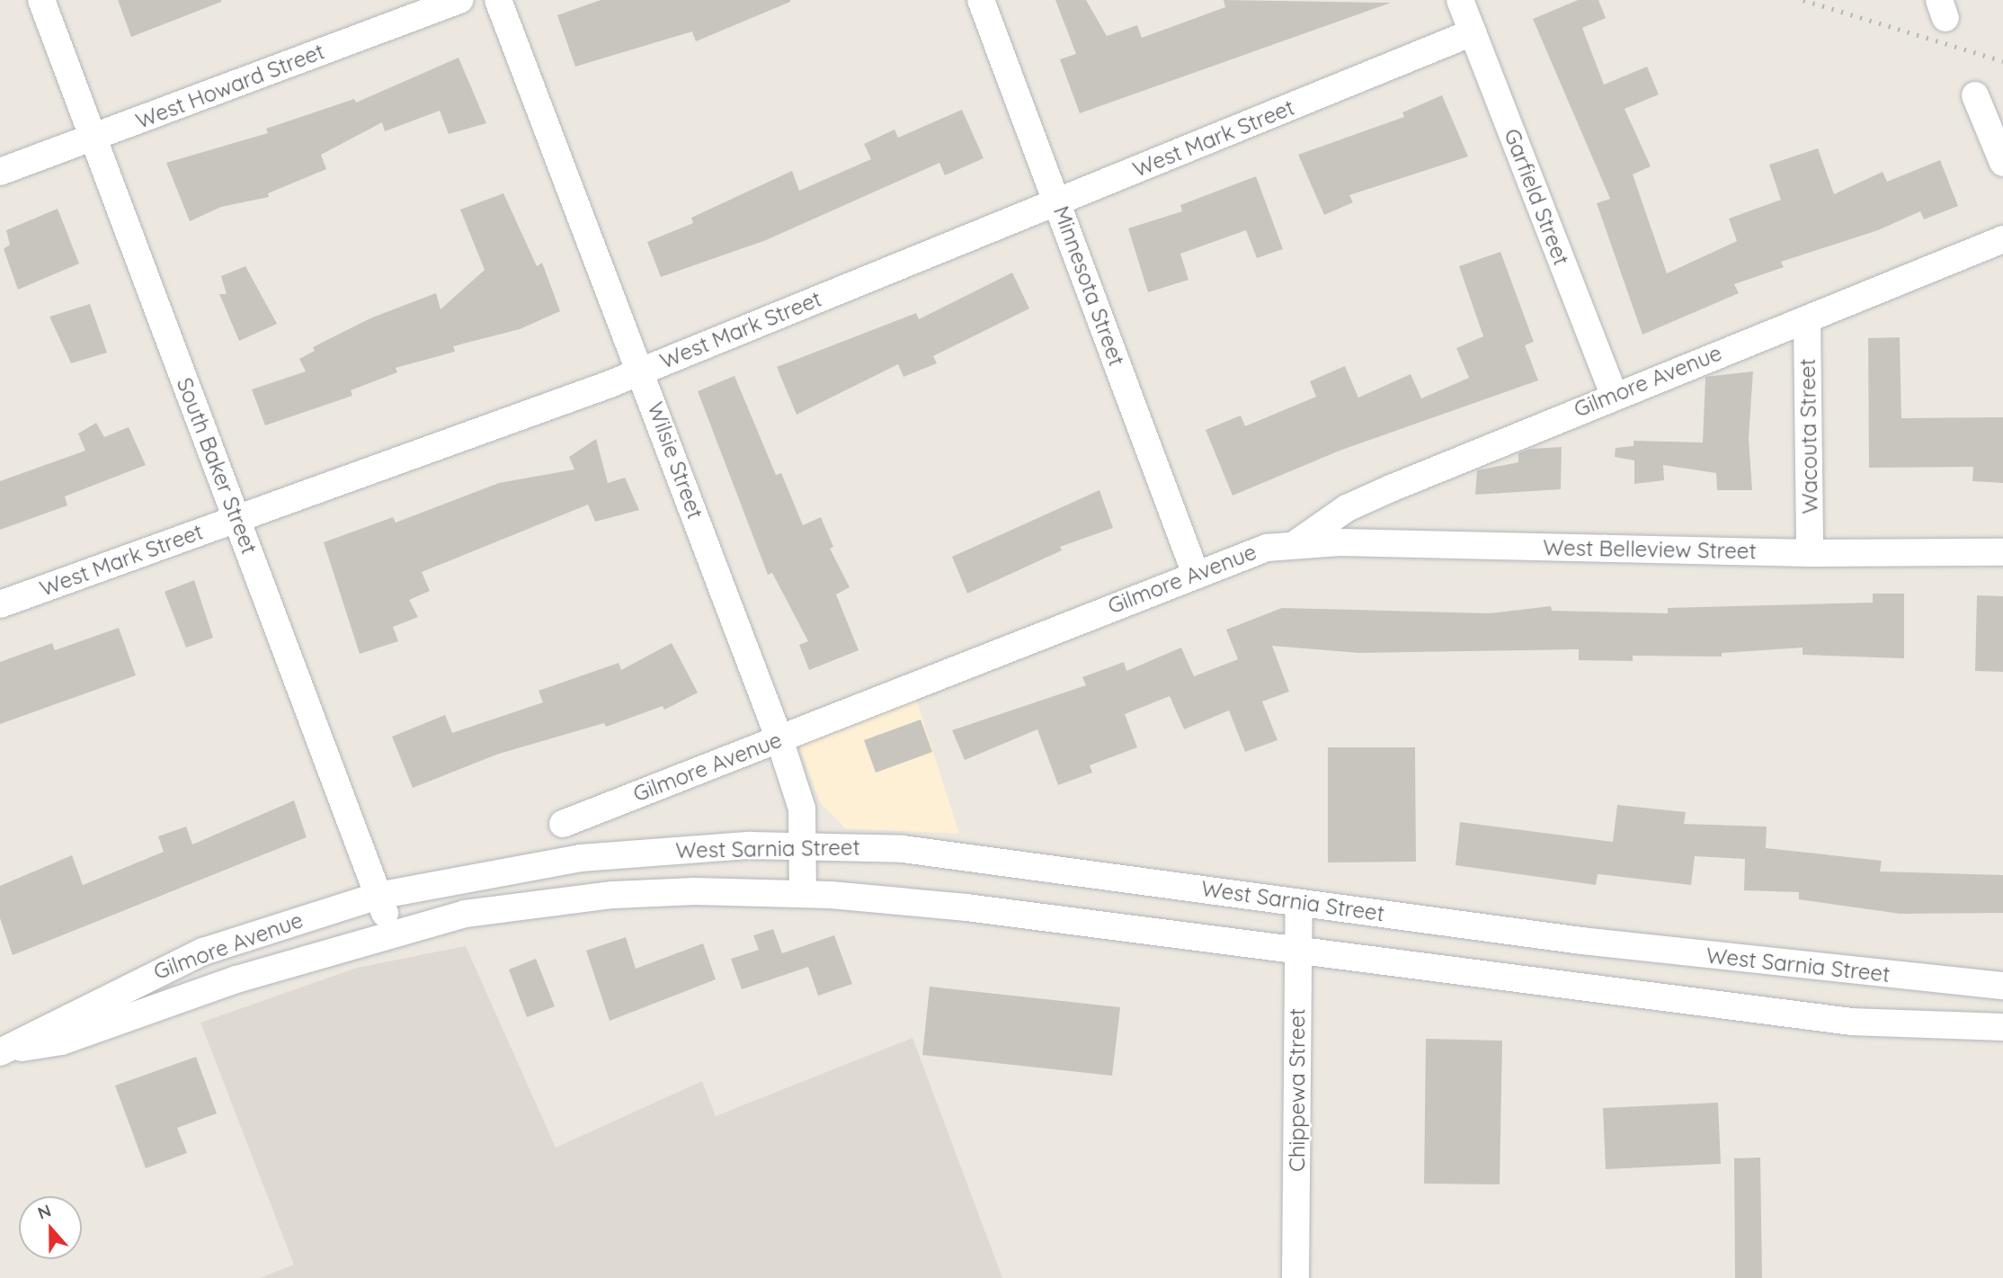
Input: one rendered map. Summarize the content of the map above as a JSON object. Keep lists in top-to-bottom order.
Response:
{
  "streets": {
    "street": [
      "West Howard Street",
      "West Mark Street",
      "Garfield Street",
      "Minnesota Street",
      "Gilmore Avenue",
      "Wacouta Street",
      "Wilsie Street",
      "South Baker Street",
      "West Belleview Street",
      "West Sarnia Street",
      "Chippewa Street"
    ]
  },
  "crossings": [
    ["West Howard Street", "South Baker Street"],
    ["West Mark Street", "Garfield Street"],
    ["West Mark Street", "Minnesota Street"],
    ["West Mark Street", "Wilsie Street"],
    ["West Mark Street", "South Baker Street"],
    ["Garfield Street", "Gilmore Avenue"],
    ["Minnesota Street", "Gilmore Avenue"],
    ["Gilmore Avenue", "Wacouta Street"],
    ["Gilmore Avenue", "Wilsie Street"],
    ["Gilmore Avenue", "South Baker Street"],
    ["Gilmore Avenue", "West Belleview Street"],
    ["Gilmore Avenue", "West Sarnia Street"],
    ["Wacouta Street", "West Belleview Street"],
    ["Wilsie Street", "West Sarnia Street"],
    ["West Sarnia Street", "Chippewa Street"]
  ],
  "north": "top"
}
